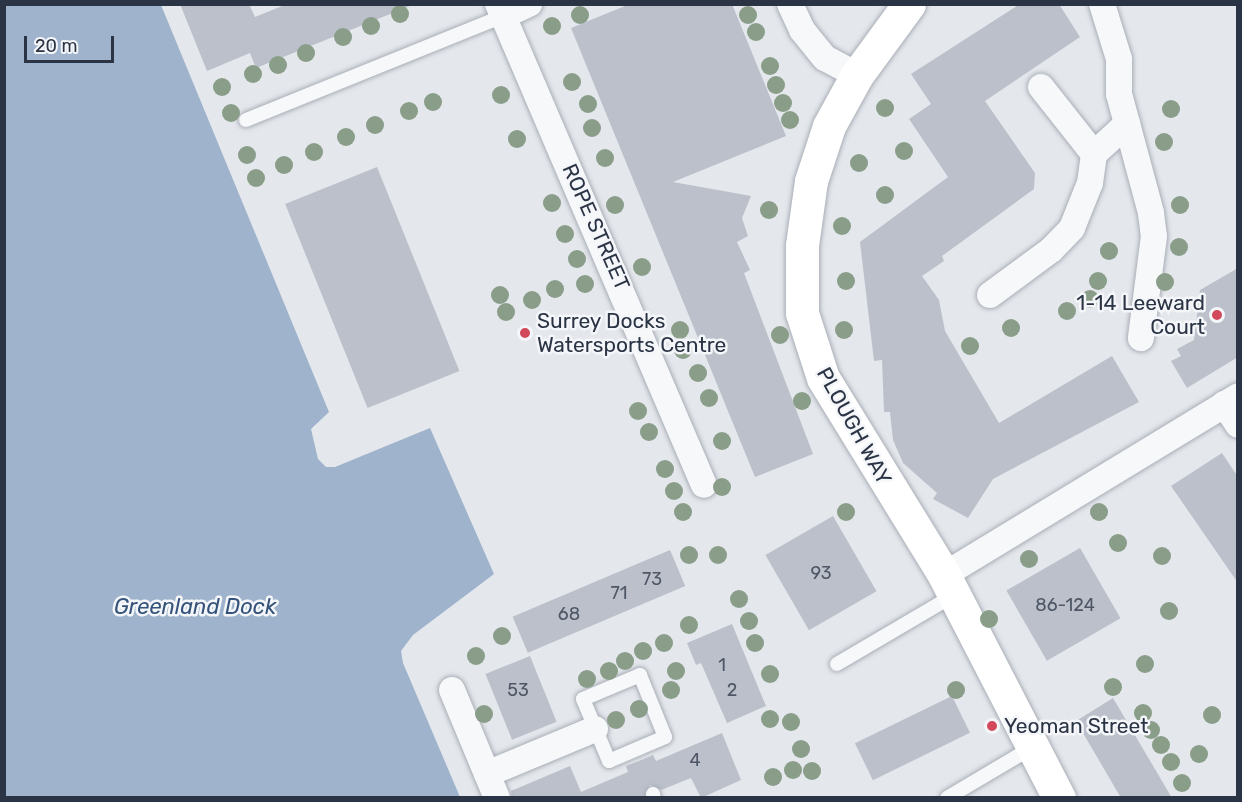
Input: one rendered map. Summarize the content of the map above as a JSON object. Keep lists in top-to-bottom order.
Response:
{
  "streets": {
    "main road": ["PLOUGH WAY"],
    "street": ["ROPE STREET"]
  },
  "water": ["Greenland Dock"],
  "places": ["1-14 Leeward Court", "Surrey Docks Watersports Centre", "Yeoman Street"],
  "house_numbers": [
    "93",
    "73",
    "71",
    "86-124",
    "68",
    "1",
    "53",
    "2",
    "4"
  ],
  "scale_bar": "20 m"
}
